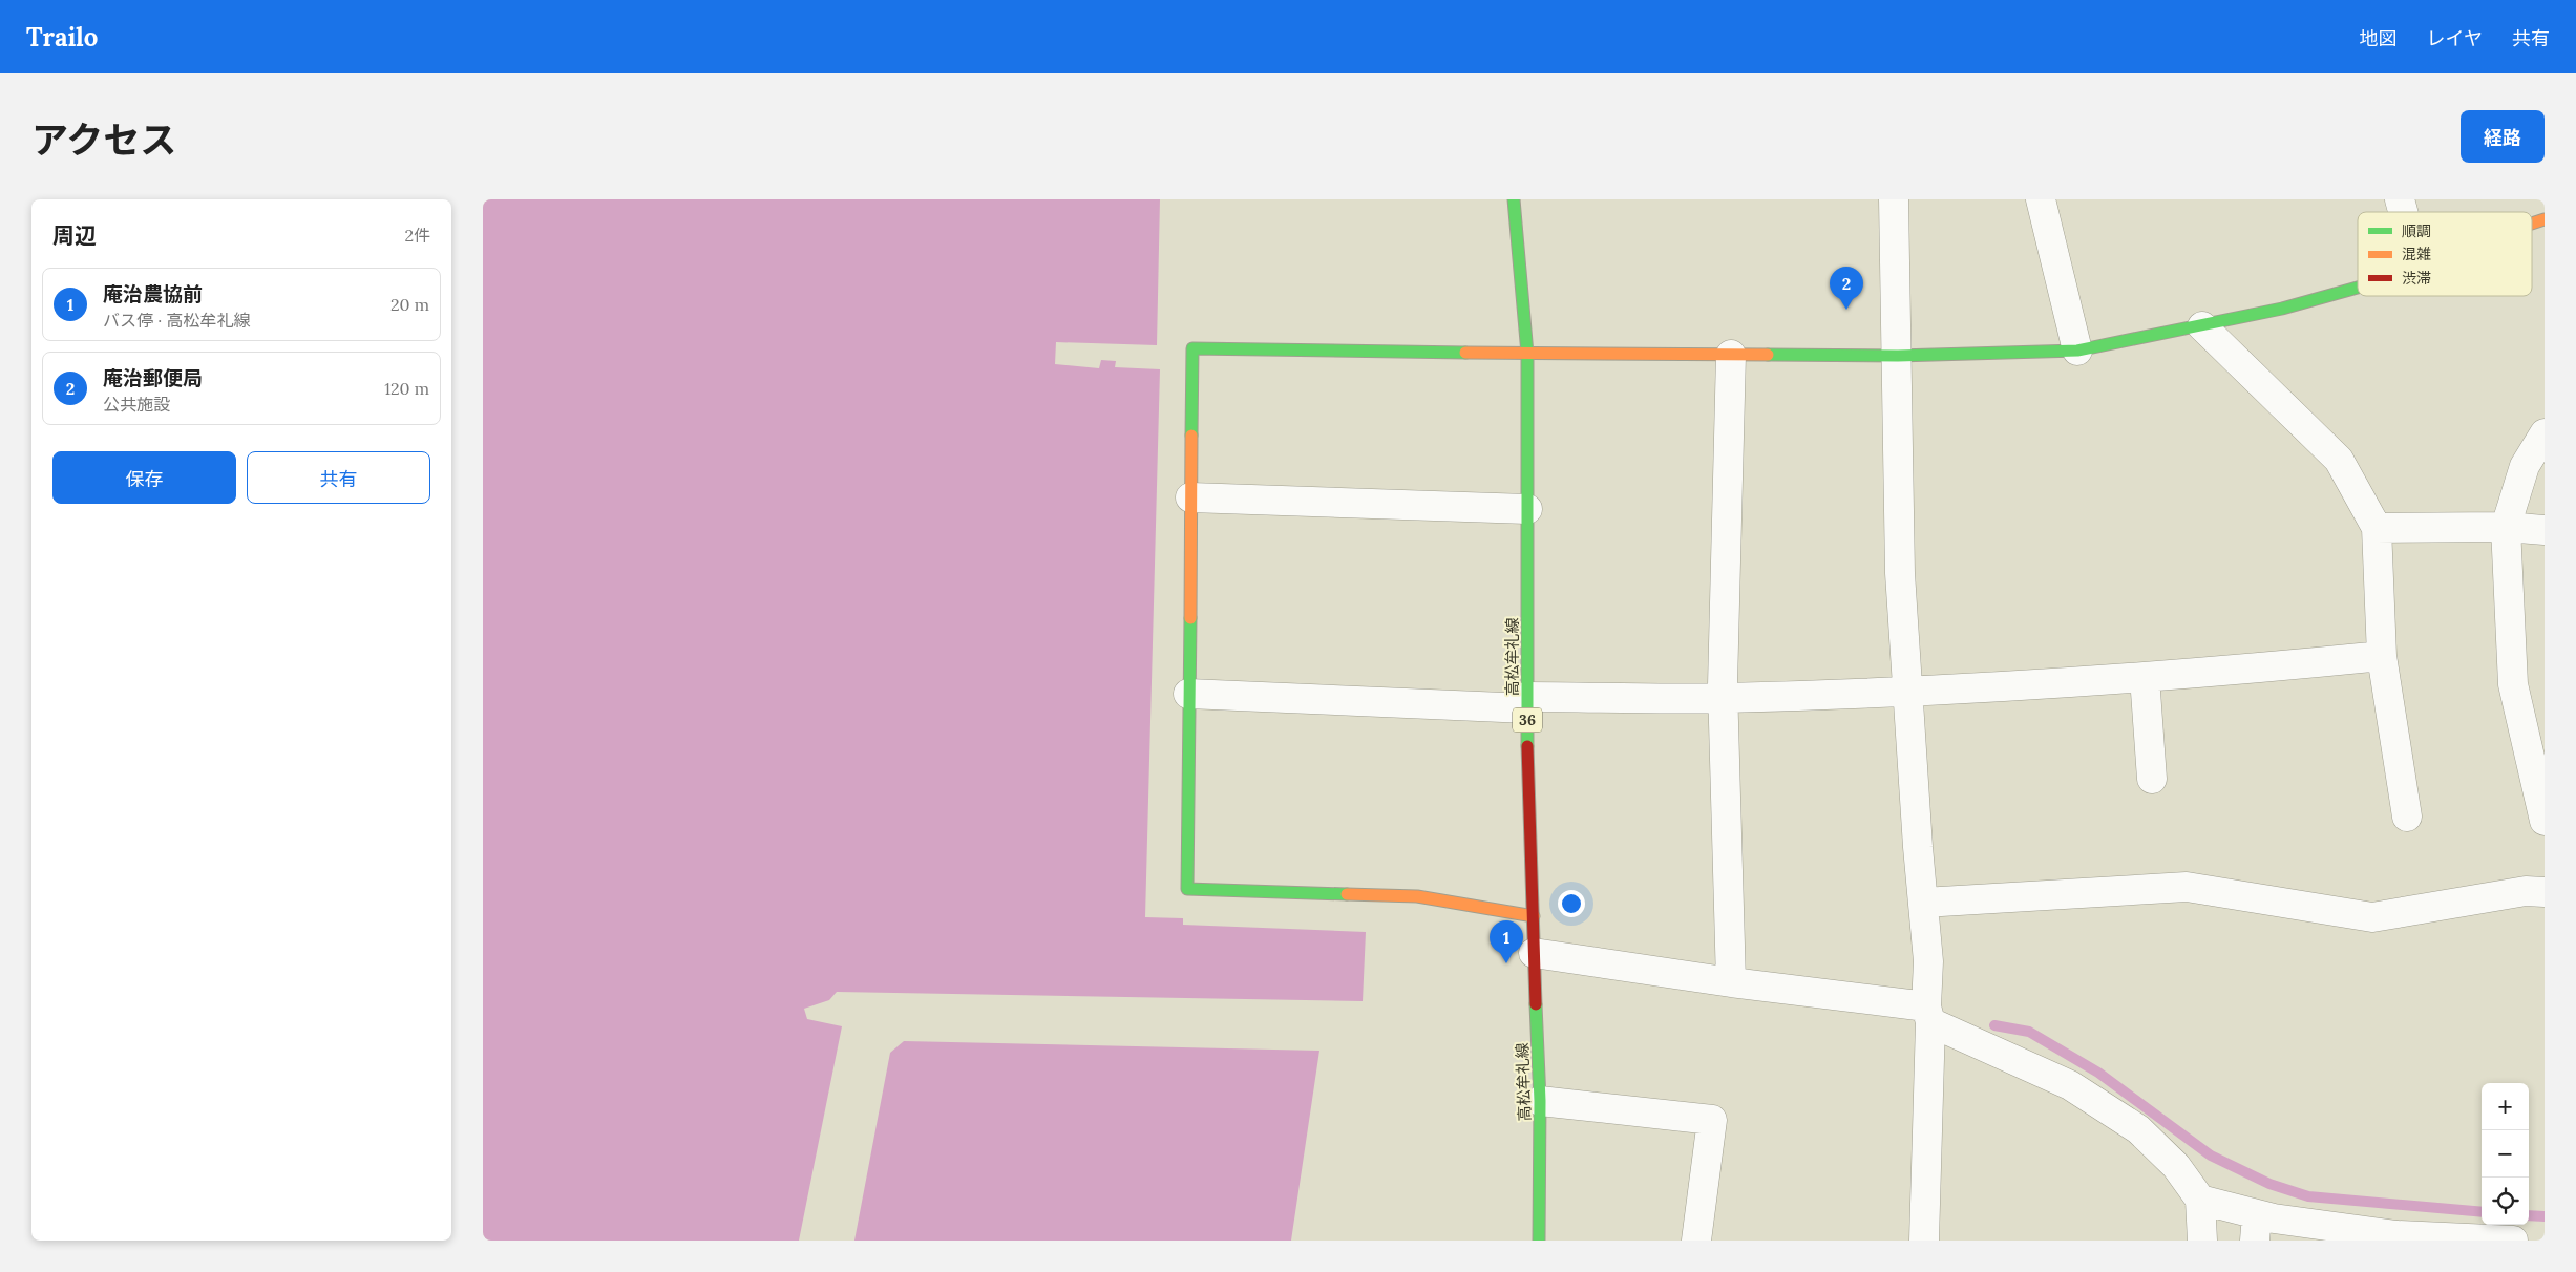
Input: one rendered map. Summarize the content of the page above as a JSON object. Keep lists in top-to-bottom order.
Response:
{
  "streets": {
    "street": ["高松牟礼線", "36"]
  },
  "legend": ["順調", "混雑", "渋滞"],
  "page": {
    "header": "Trailo",
    "nav": ["地図", "レイヤ", "共有"],
    "title": "アクセス",
    "buttons": [
      "経路",
      ["保存", "共有"]
    ],
    "heading": ["周辺", "2件"],
    "pins": ["2", "1"],
    "list": [
      {
        "mark": "1",
        "name": "庵治農協前",
        "note": "バス停 · 高松牟礼線",
        "value": "20 m"
      },
      {
        "mark": "2",
        "name": "庵治郵便局",
        "note": "公共施設",
        "value": "120 m"
      }
    ],
    "map_buttons": ["+", "−"]
  }
}
